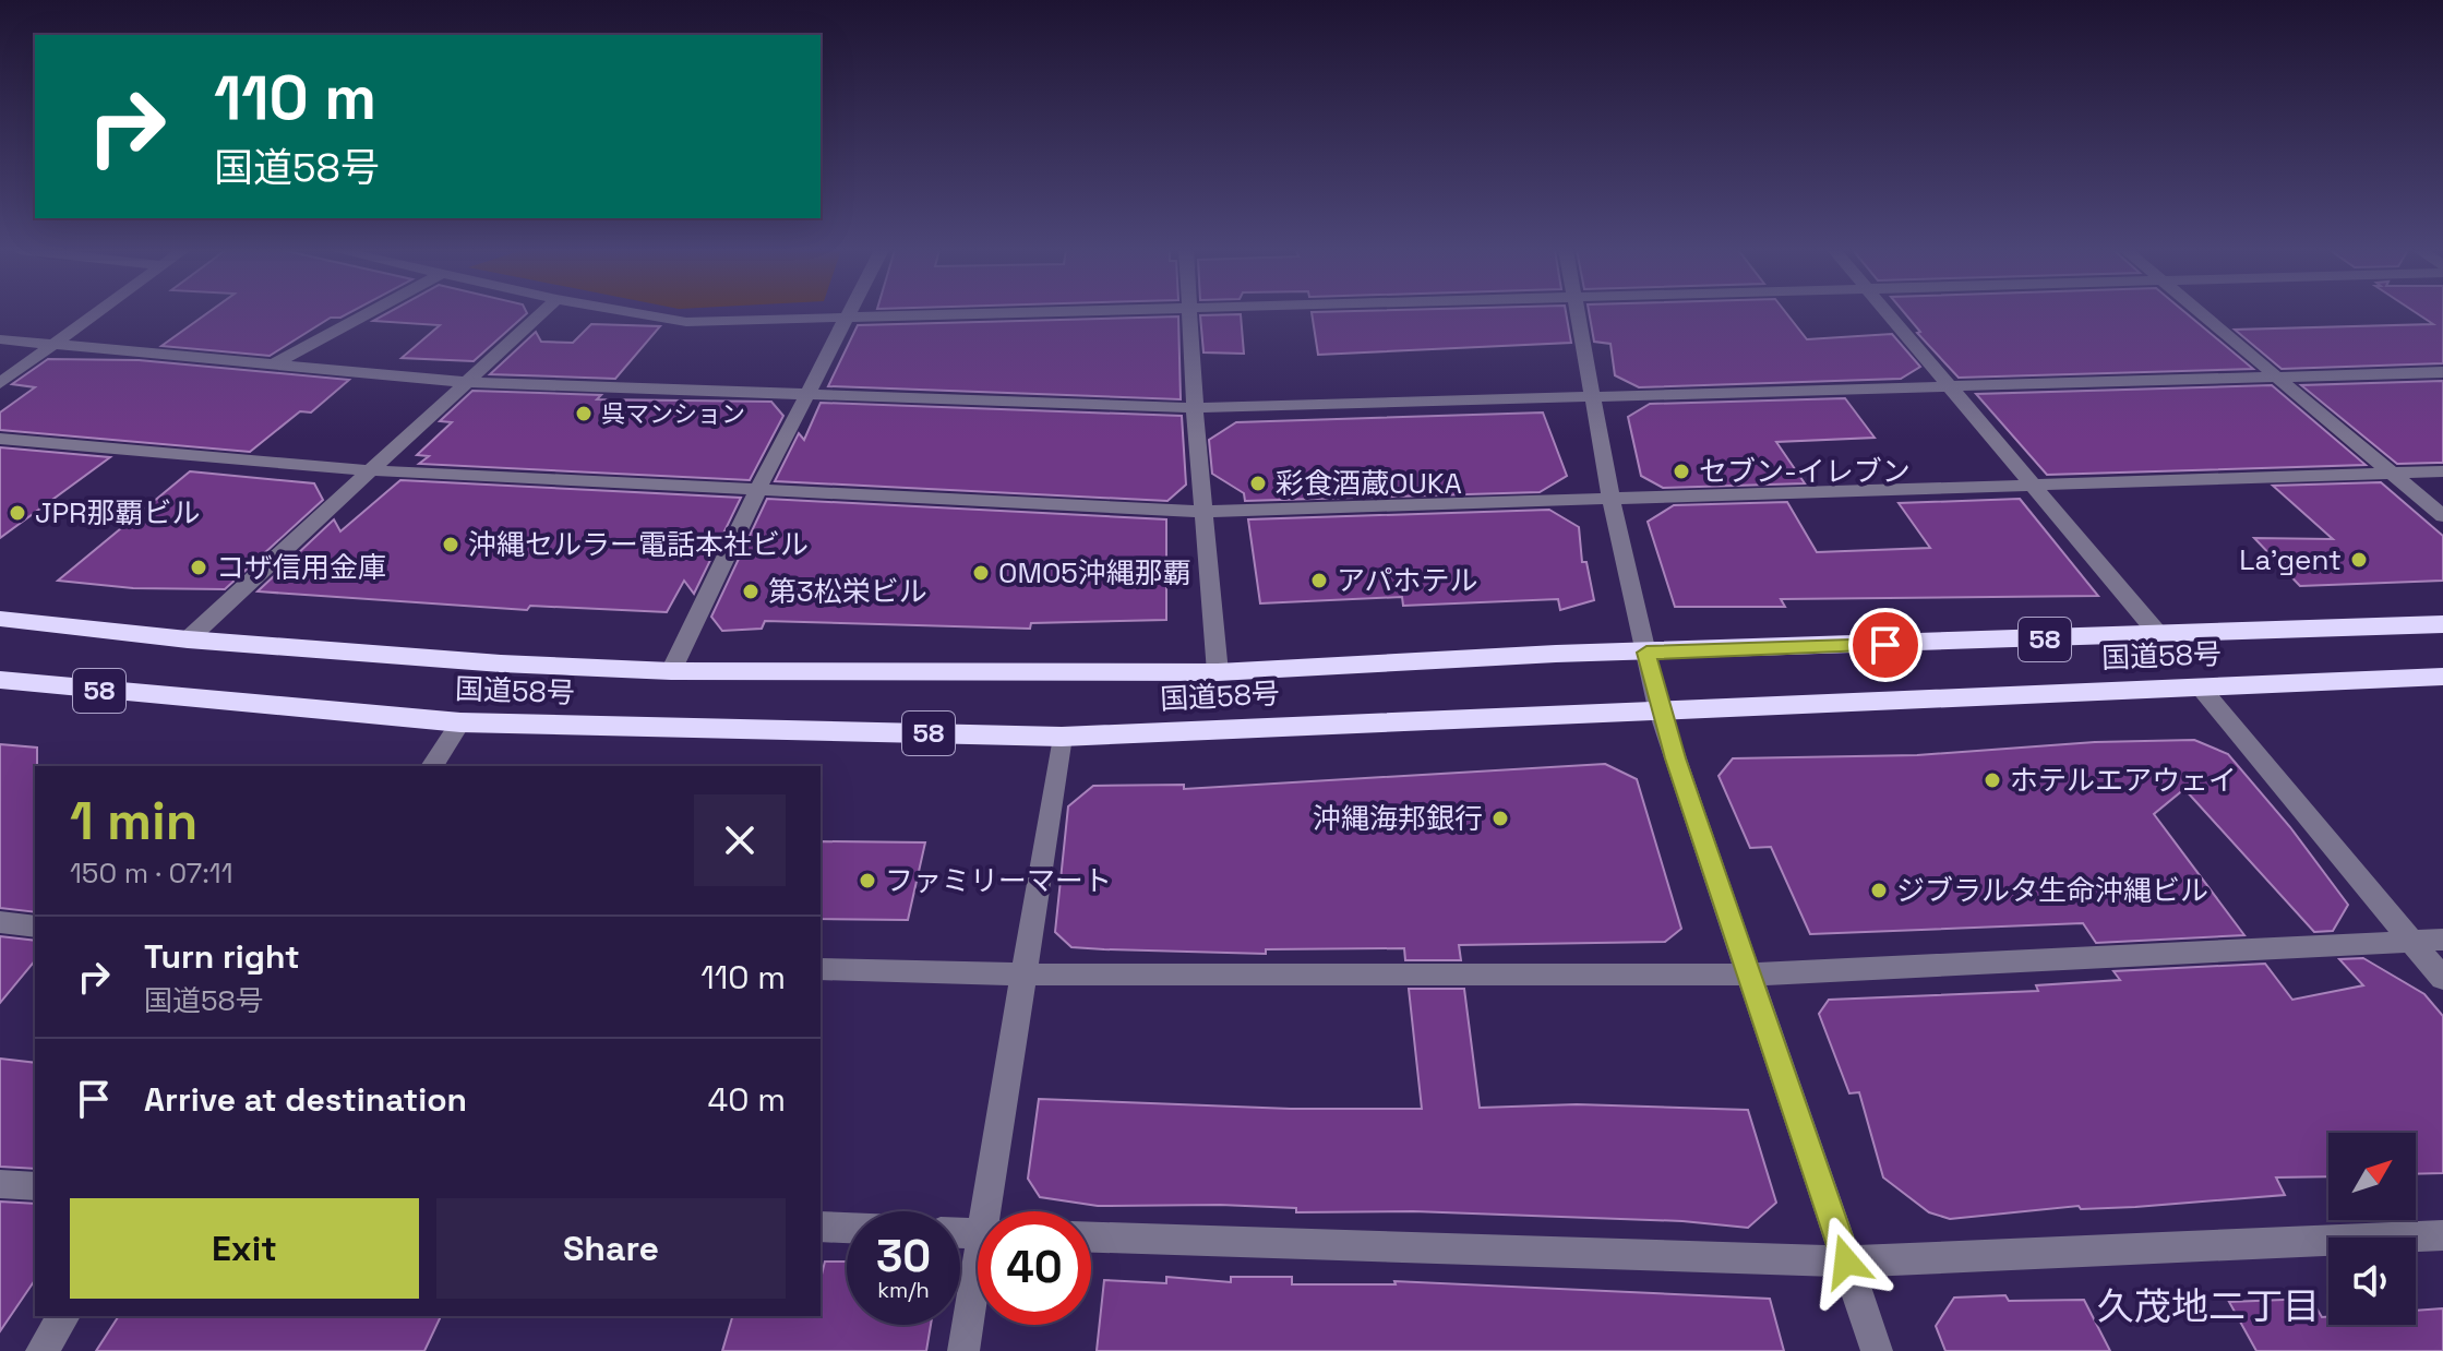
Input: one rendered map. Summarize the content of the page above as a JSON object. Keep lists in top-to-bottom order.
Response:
{
  "streets": {
    "highway": ["58", "国道58号"]
  },
  "districts": ["久茂地二丁目"],
  "places": [
    "呉マンション",
    "セブン-イレブン",
    "彩食酒蔵OUKA",
    "JPR那覇ビル",
    "沖縄セルラー電話本社ビル",
    "La'gent",
    "コザ信用金庫",
    "OMO5沖縄那覇",
    "アパホテル",
    "第3松栄ビル",
    "ホテルエアウェイ",
    "沖縄海邦銀行",
    "ファミリーマート",
    "ジブラルタ生命沖縄ビル"
  ],
  "north": "top right",
  "page": {
    "turn": ["110 m", "国道58号"],
    "heading": ["1 min", "150 m · 07:11"],
    "list": [
      {
        "name": "Turn right",
        "note": "国道58号",
        "value": "110 m"
      },
      {
        "name": "Arrive at destination",
        "value": "40 m"
      }
    ],
    "buttons": ["Exit", "Share"],
    "speed": "30 km/h",
    "limit": "40"
  }
}
